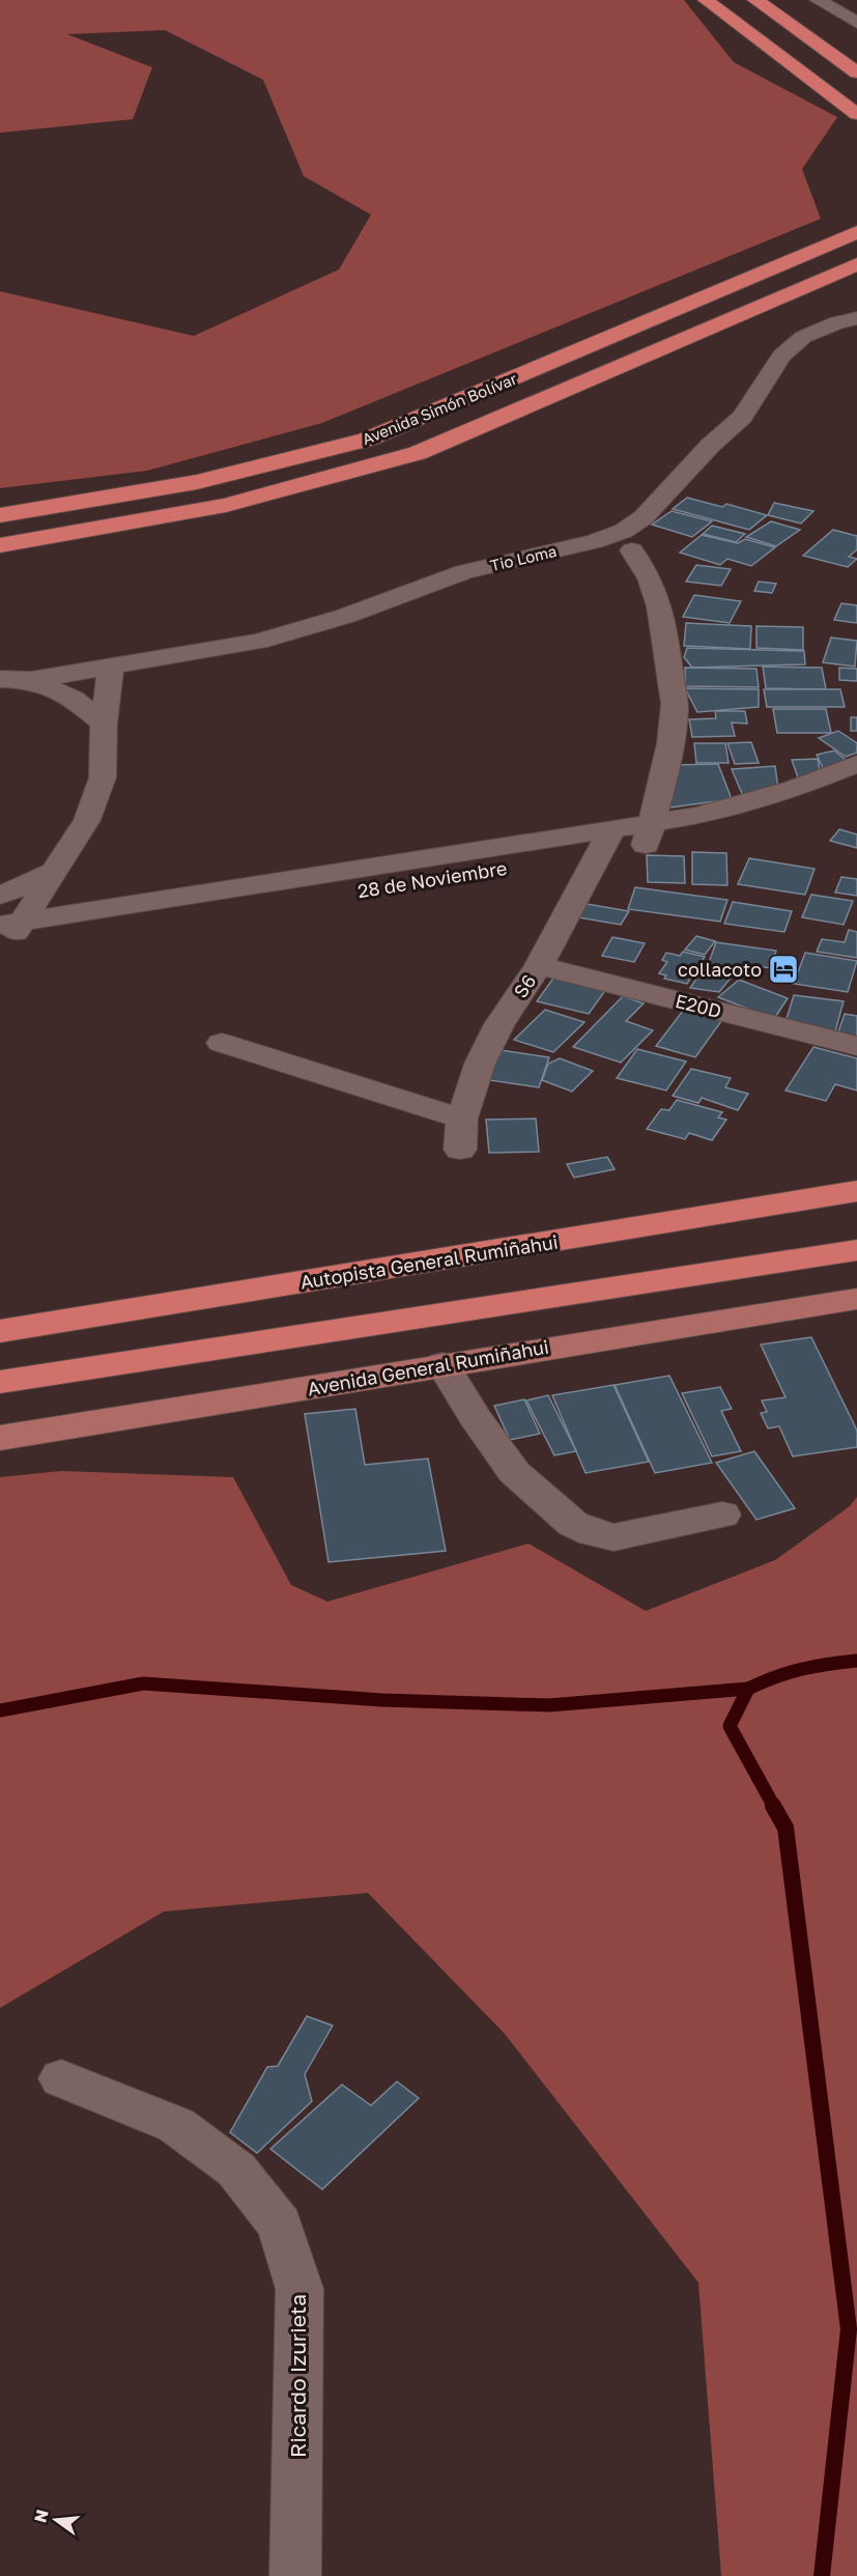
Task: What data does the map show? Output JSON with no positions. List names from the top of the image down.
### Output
{
  "streets": {
    "highway": ["Avenida Simón Bolívar", "Autopista General Rumiñahui"],
    "main road": ["Avenida General Rumiñahui"],
    "street": [
      "Tio Loma",
      "28 de Noviembre",
      "S6",
      "E20D",
      "Ricardo Izurieta"
    ]
  },
  "crossings": [
    ["28 de Noviembre", "S6"],
    ["S6", "E20D"]
  ],
  "places": {
    "hotel": ["collacoto"]
  },
  "north": "left"
}
